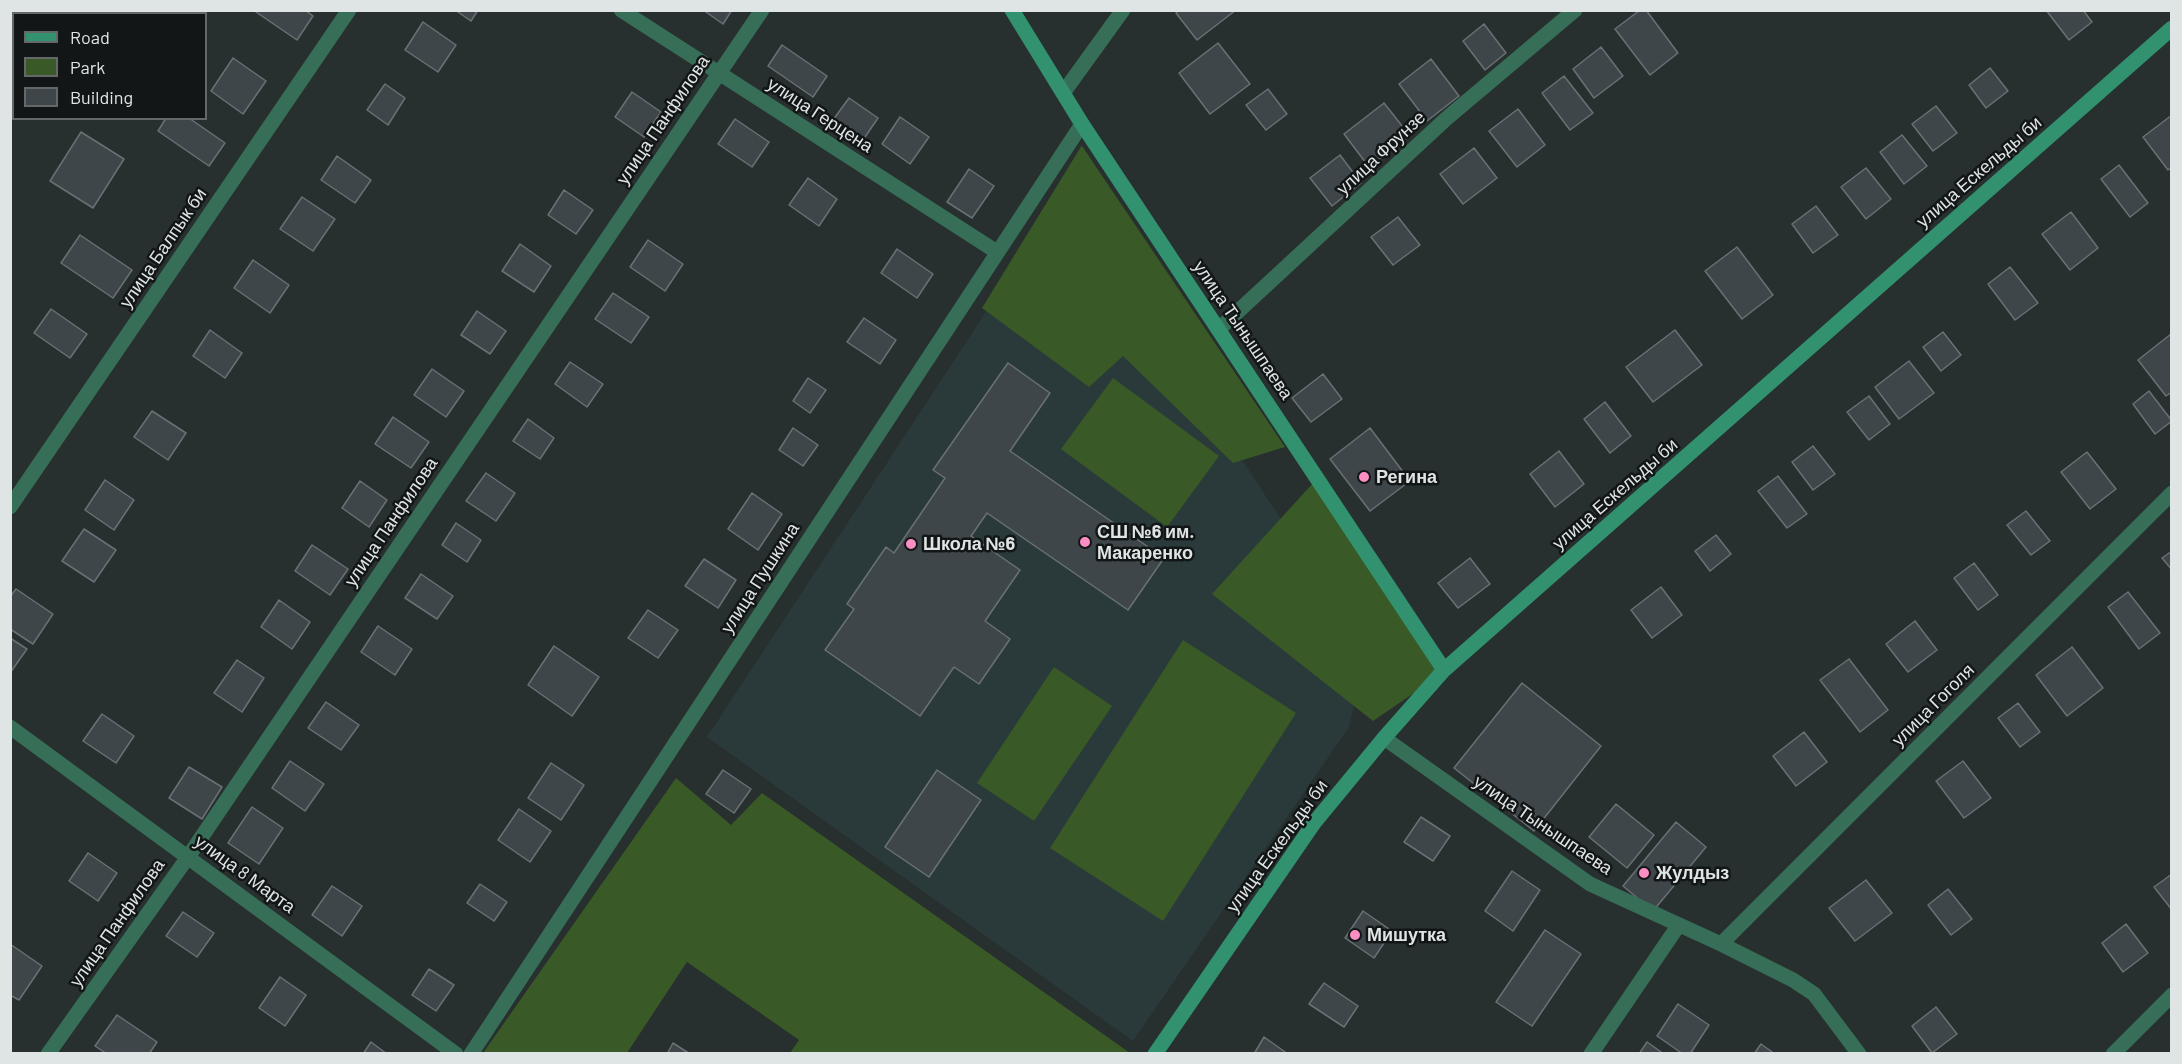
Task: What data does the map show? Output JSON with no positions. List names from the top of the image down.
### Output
{
  "streets": {
    "street": [
      "улица Герцена",
      "улица Панфилова",
      "улица Фрунзе",
      "улица Ескельды би",
      "улица Балпык би",
      "улица Тынышпаева",
      "улица Пушкина",
      "улица Гоголя",
      "улица 8 Марта"
    ]
  },
  "crossings": [
    ["улица Герцена", "улица Панфилова"],
    ["улица Герцена", "улица Пушкина"],
    ["улица Панфилова", "улица 8 Марта"],
    ["улица Фрунзе", "улица Тынышпаева"],
    ["улица Ескельды би", "улица Тынышпаева"],
    ["улица Тынышпаева", "улица Пушкина"],
    ["улица Тынышпаева", "улица Гоголя"]
  ],
  "places": [
    "Регина",
    "СШ №6 им. Макаренко",
    "Школа №6",
    "Жулдыз",
    "Мишутка"
  ],
  "legend": ["Road", "Park", "Building"]
}
